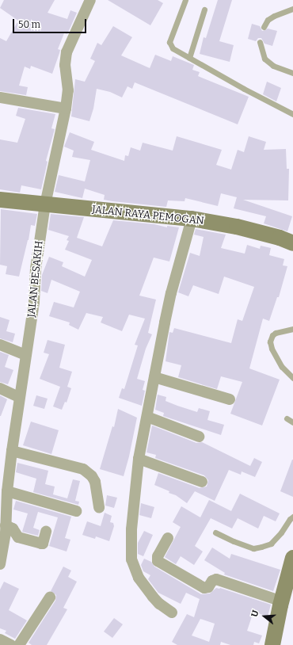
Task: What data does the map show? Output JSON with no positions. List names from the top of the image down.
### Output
{
  "streets": {
    "street": ["JALAN RAYA PEMOGAN", "JALAN BESAKIH"]
  },
  "crossings": [
    ["JALAN RAYA PEMOGAN", "JALAN BESAKIH"]
  ],
  "scale_bar": "50 m",
  "north": "left"
}
